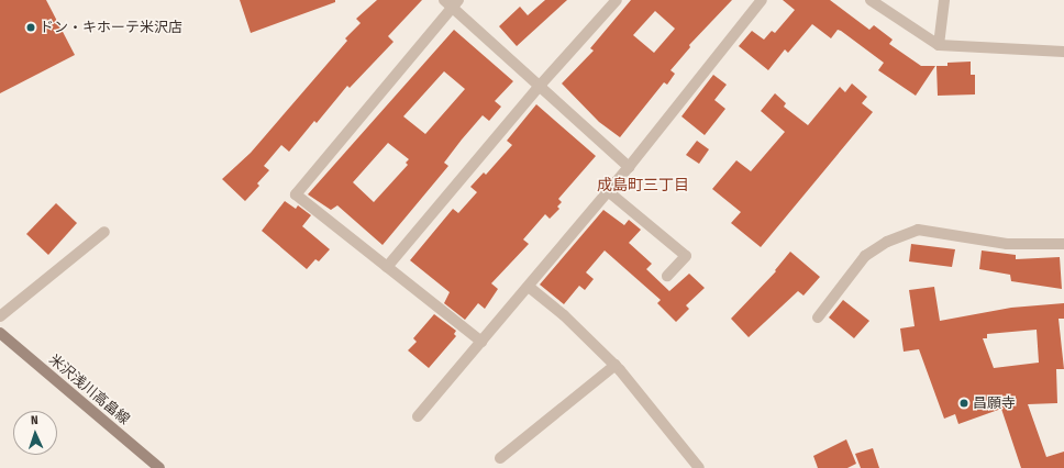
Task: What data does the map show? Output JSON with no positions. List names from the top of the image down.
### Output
{
  "streets": {
    "main road": ["米沢浅川高畠線"]
  },
  "districts": ["成島町三丁目"],
  "places": ["ドン・キホーテ米沢店", "昌願寺"],
  "north": "top"
}
